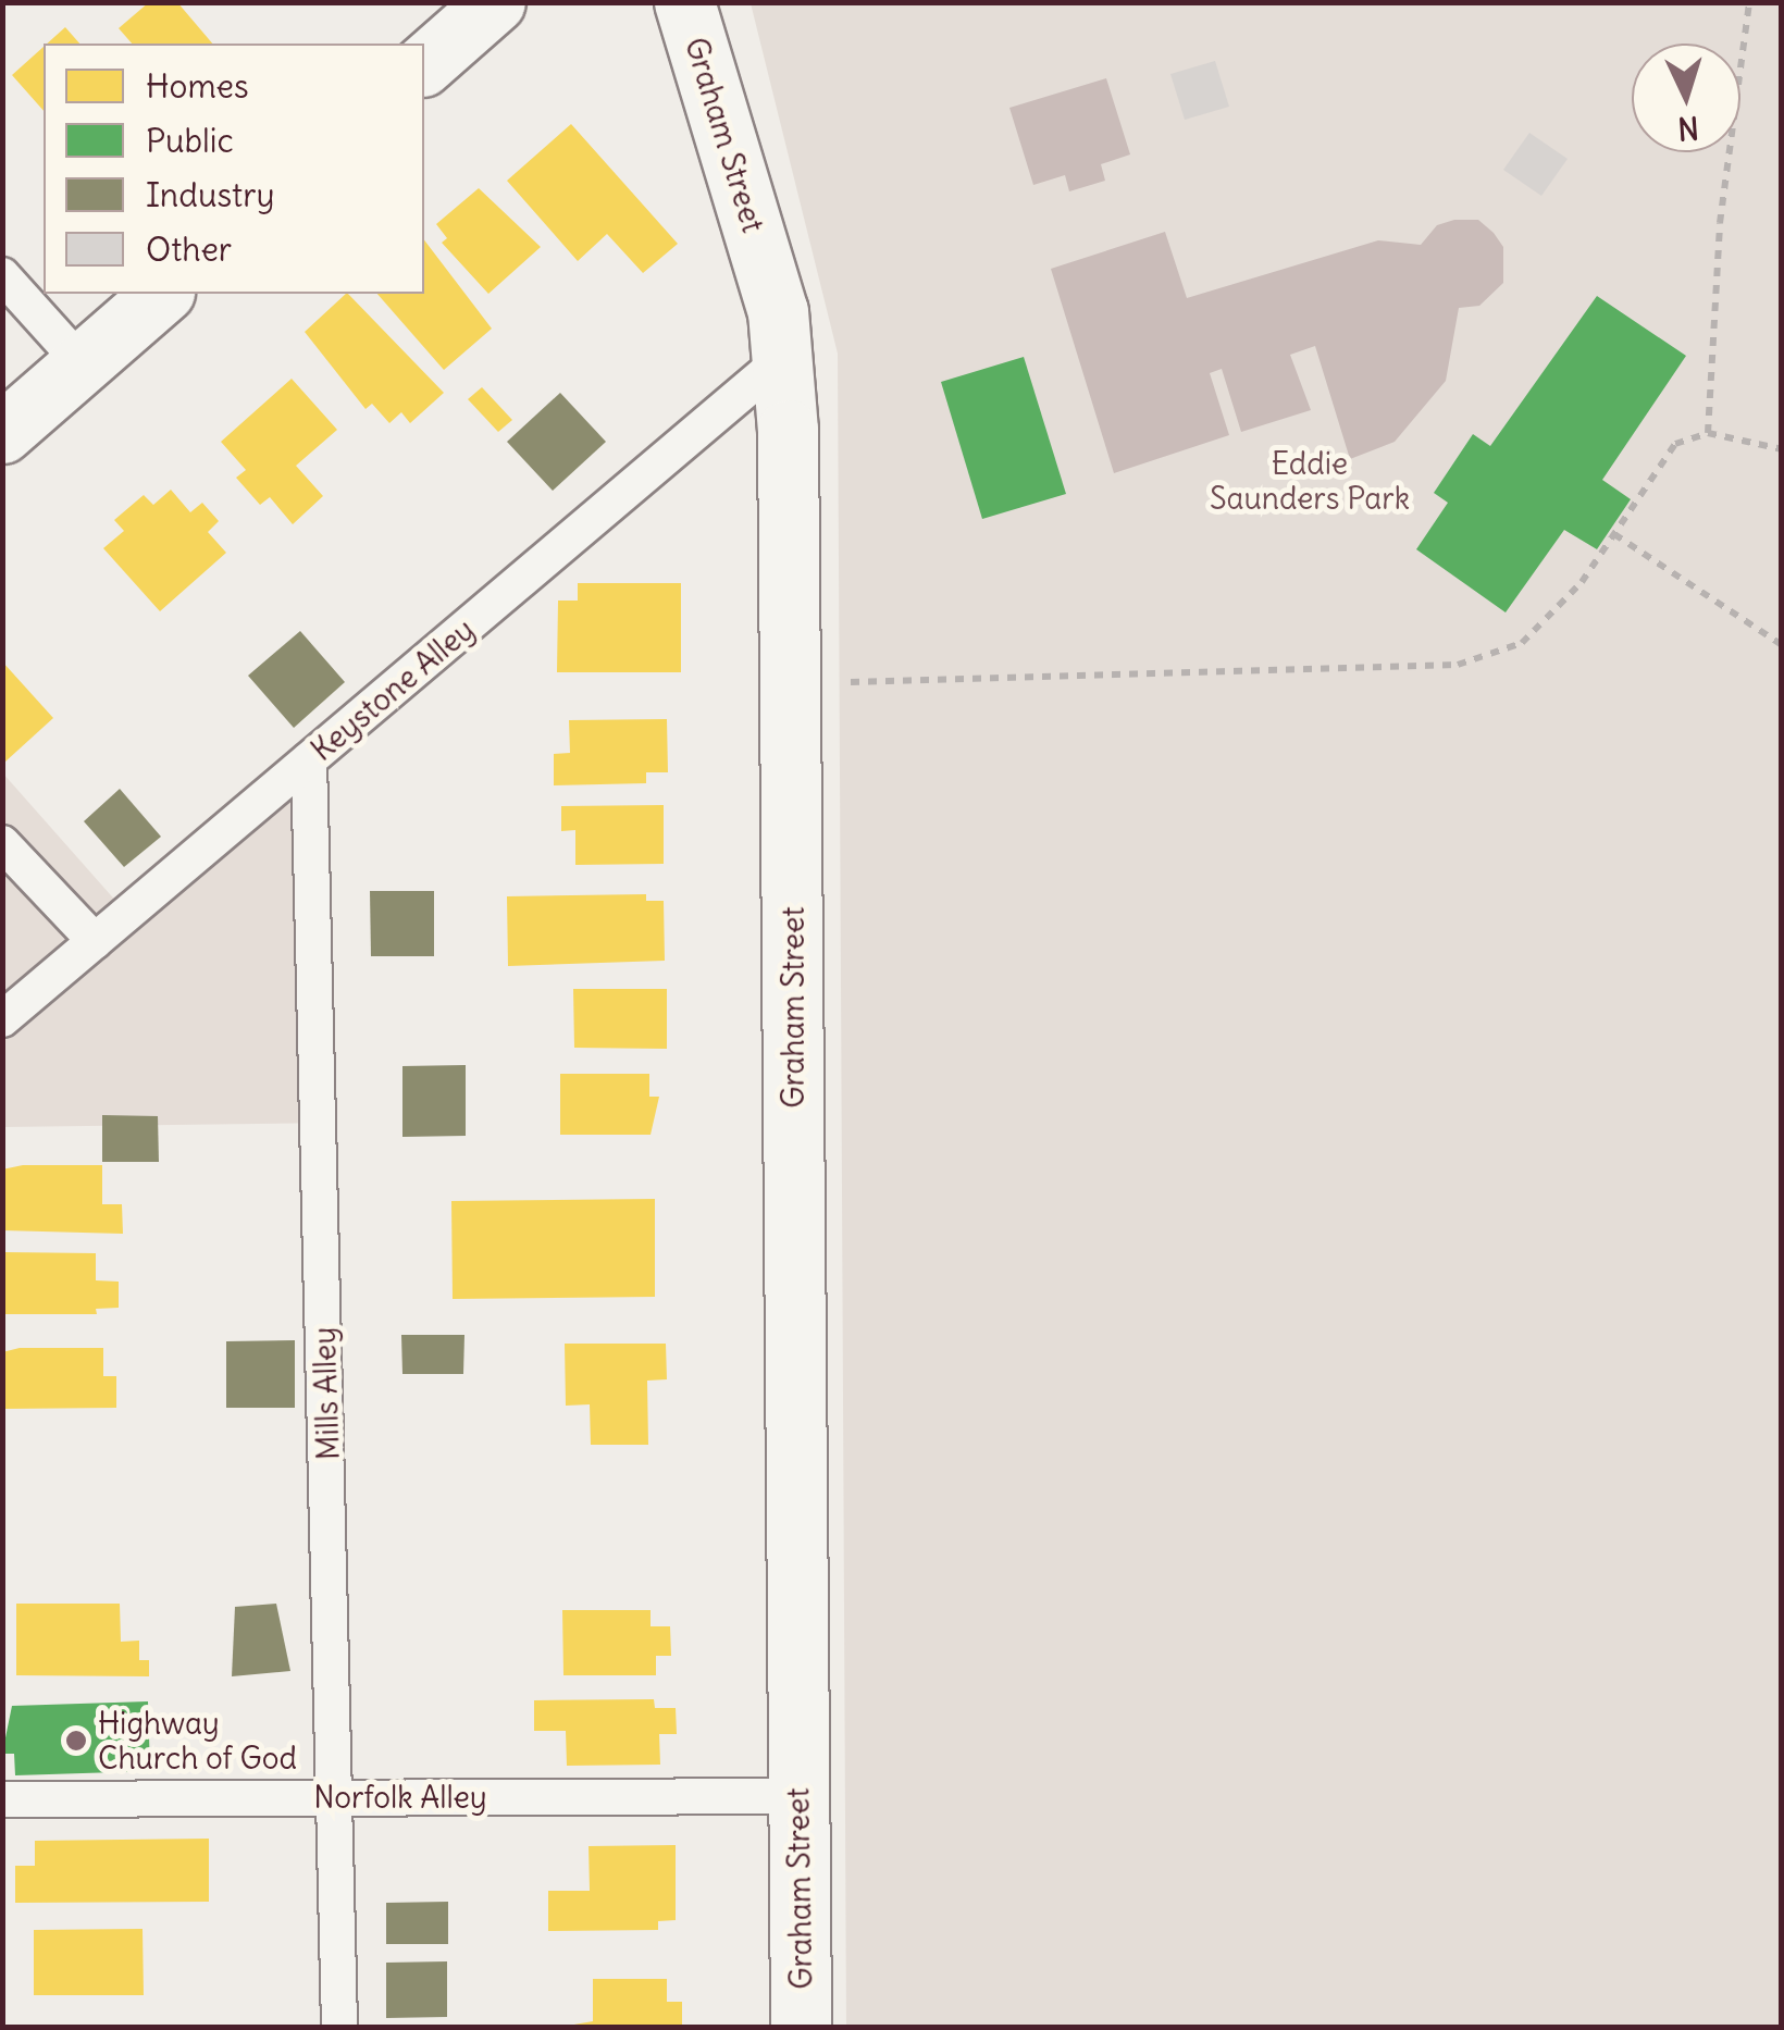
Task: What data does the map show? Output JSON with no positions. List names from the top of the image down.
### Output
{
  "streets": {
    "street": ["Graham Street"],
    "lane": ["Keystone Alley", "Mills Alley", "Norfolk Alley"]
  },
  "crossings": [
    ["Graham Street", "Keystone Alley"],
    ["Graham Street", "Norfolk Alley"],
    ["Keystone Alley", "Mills Alley"],
    ["Mills Alley", "Norfolk Alley"]
  ],
  "parks": ["Eddie Saunders Park"],
  "places": ["Highway Church of God"],
  "legend": [
    "Homes",
    "Public",
    "Industry",
    "Other"
  ],
  "north": "bottom"
}
